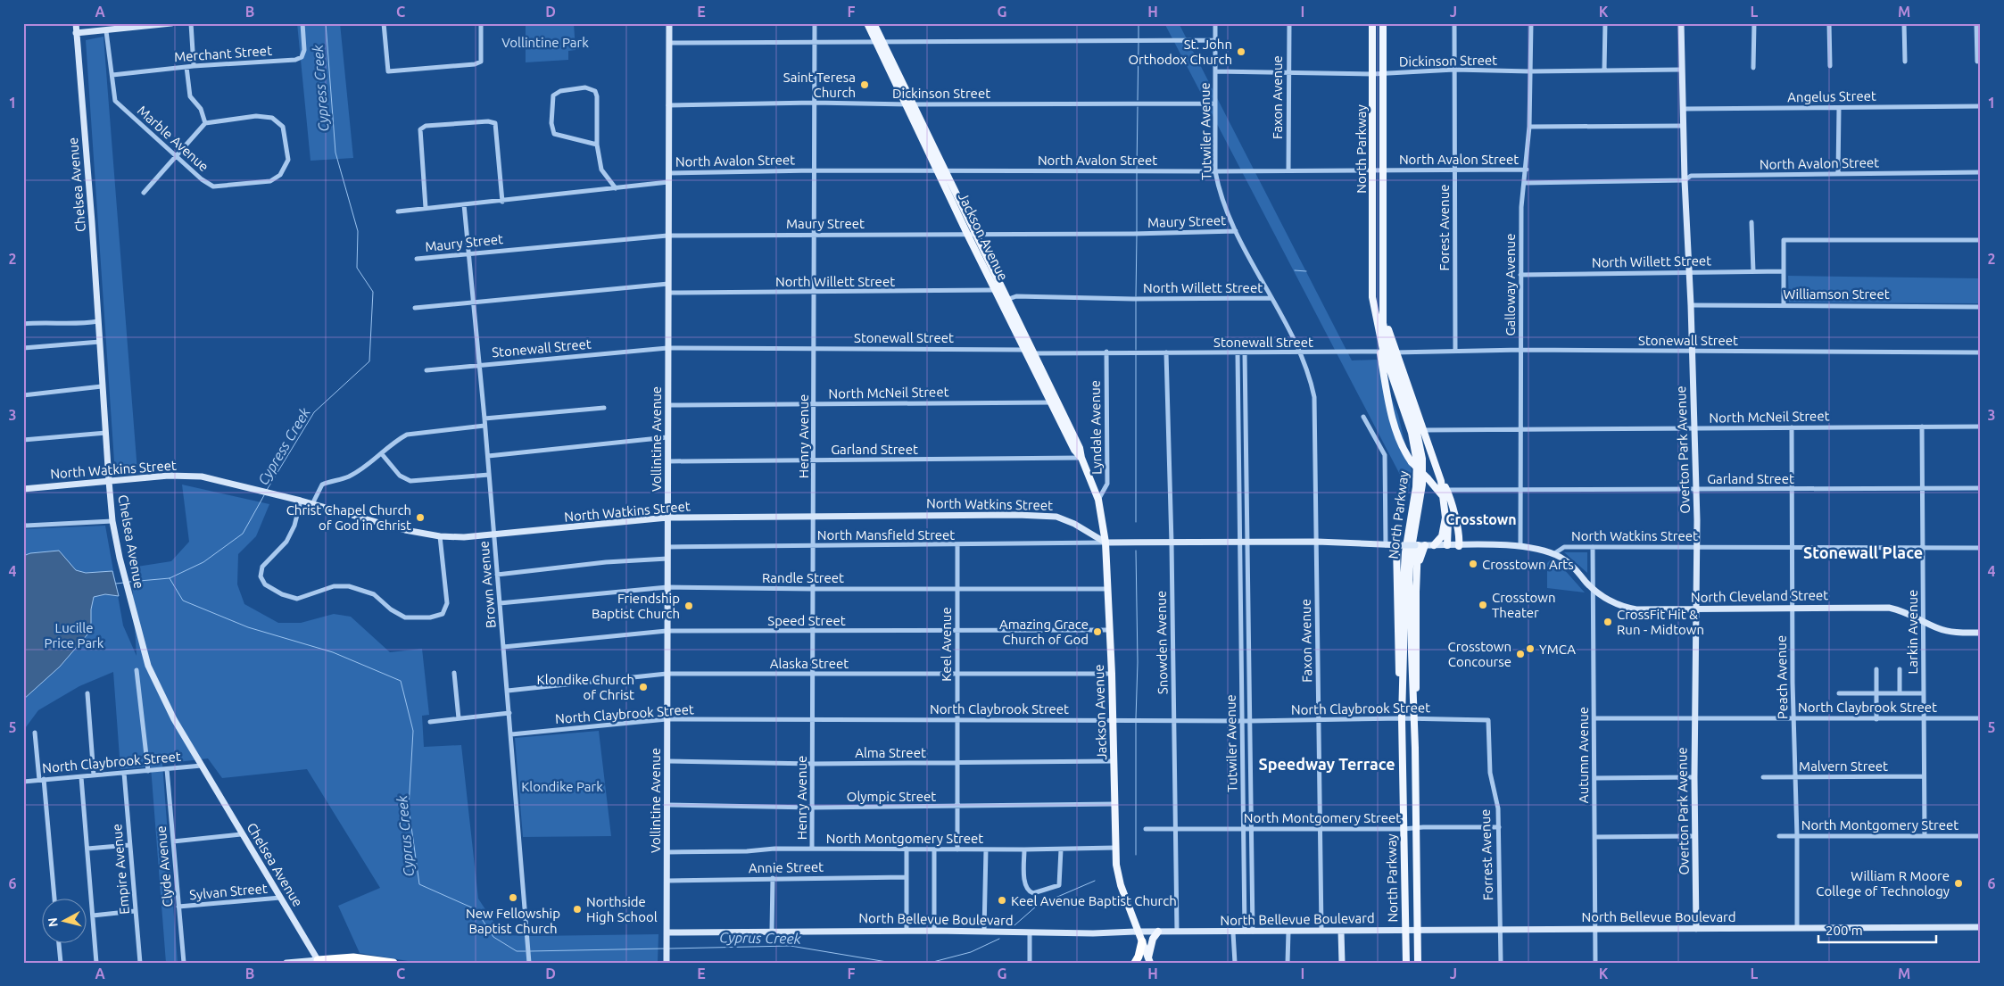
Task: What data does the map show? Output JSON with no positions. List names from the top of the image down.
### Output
{
  "streets": {
    "main road": ["North Parkway", "Jackson Avenue"],
    "street": [
      "Merchant Street",
      "Dickinson Street",
      "Angelus Street",
      "Faxon Avenue",
      "Tutwiler Avenue",
      "Marble Avenue",
      "North Avalon Street",
      "Chelsea Avenue",
      "Maury Street",
      "Forest Avenue",
      "North Willett Street",
      "Galloway Avenue",
      "Williamson Street",
      "Stonewall Street",
      "North McNeil Street",
      "Lyndale Avenue",
      "Henry Avenue",
      "Vollintine Avenue",
      "Garland Street",
      "Overton Park Avenue",
      "North Watkins Street",
      "North Mansfield Street",
      "Randle Street",
      "Brown Avenue",
      "North Cleveland Street",
      "Speed Street",
      "Larkin Avenue",
      "Snowden Avenue",
      "Keel Avenue",
      "Alaska Street",
      "Peach Avenue",
      "North Claybrook Street",
      "Alma Street",
      "Autumn Avenue",
      "Malvern Street",
      "Olympic Street",
      "North Montgomery Street",
      "Forrest Avenue",
      "Clyde Avenue",
      "Annie Street",
      "Empire Avenue",
      "Sylvan Street",
      "North Bellevue Boulevard"
    ]
  },
  "crossings": [
    ["Merchant Street", "Marble Avenue"],
    ["Dickinson Street", "Faxon Avenue"],
    ["Dickinson Street", "Tutwiler Avenue"],
    ["Dickinson Street", "North Parkway"],
    ["Dickinson Street", "Forest Avenue"],
    ["Dickinson Street", "Jackson Avenue"],
    ["Dickinson Street", "Galloway Avenue"],
    ["Dickinson Street", "Henry Avenue"],
    ["Dickinson Street", "Vollintine Avenue"],
    ["Dickinson Street", "Overton Park Avenue"],
    ["Angelus Street", "Overton Park Avenue"],
    ["Faxon Avenue", "Tutwiler Avenue"],
    ["Faxon Avenue", "North Avalon Street"],
    ["Faxon Avenue", "Stonewall Street"],
    ["Faxon Avenue", "North Watkins Street"],
    ["Faxon Avenue", "North Claybrook Street"],
    ["Faxon Avenue", "North Montgomery Street"],
    ["Faxon Avenue", "North Bellevue Boulevard"],
    ["Tutwiler Avenue", "North Avalon Street"],
    ["Tutwiler Avenue", "Maury Street"],
    ["Tutwiler Avenue", "North Willett Street"],
    ["Tutwiler Avenue", "Stonewall Street"],
    ["Tutwiler Avenue", "North Watkins Street"],
    ["Tutwiler Avenue", "North Claybrook Street"],
    ["Tutwiler Avenue", "North Montgomery Street"],
    ["Tutwiler Avenue", "North Bellevue Boulevard"],
    ["North Parkway", "North Avalon Street"],
    ["North Parkway", "North Claybrook Street"],
    ["North Parkway", "North Montgomery Street"],
    ["North Parkway", "North Bellevue Boulevard"],
    ["North Avalon Street", "Forest Avenue"],
    ["North Avalon Street", "Jackson Avenue"],
    ["North Avalon Street", "Galloway Avenue"],
    ["North Avalon Street", "Henry Avenue"],
    ["North Avalon Street", "Vollintine Avenue"],
    ["North Avalon Street", "Overton Park Avenue"],
    ["North Avalon Street", "Brown Avenue"],
    ["Chelsea Avenue", "North Watkins Street"],
    ["Chelsea Avenue", "North Claybrook Street"],
    ["Chelsea Avenue", "Sylvan Street"],
    ["Maury Street", "Jackson Avenue"],
    ["Maury Street", "Henry Avenue"],
    ["Maury Street", "Vollintine Avenue"],
    ["Maury Street", "Brown Avenue"],
    ["Forest Avenue", "Stonewall Street"],
    ["Jackson Avenue", "North Willett Street"],
    ["Jackson Avenue", "Stonewall Street"],
    ["Jackson Avenue", "North McNeil Street"],
    ["Jackson Avenue", "Lyndale Avenue"],
    ["Jackson Avenue", "Garland Street"],
    ["Jackson Avenue", "North Watkins Street"],
    ["Jackson Avenue", "North Mansfield Street"],
    ["Jackson Avenue", "Randle Street"],
    ["Jackson Avenue", "Speed Street"],
    ["Jackson Avenue", "Alaska Street"],
    ["Jackson Avenue", "North Claybrook Street"],
    ["Jackson Avenue", "Alma Street"],
    ["Jackson Avenue", "Olympic Street"],
    ["Jackson Avenue", "North Montgomery Street"],
    ["Jackson Avenue", "North Bellevue Boulevard"],
    ["North Willett Street", "Galloway Avenue"],
    ["North Willett Street", "Henry Avenue"],
    ["North Willett Street", "Vollintine Avenue"],
    ["North Willett Street", "Overton Park Avenue"],
    ["Galloway Avenue", "Stonewall Street"],
    ["Galloway Avenue", "North McNeil Street"],
    ["Galloway Avenue", "Garland Street"],
    ["Galloway Avenue", "North Watkins Street"],
    ["Williamson Street", "Overton Park Avenue"],
    ["Stonewall Street", "Lyndale Avenue"],
    ["Stonewall Street", "Henry Avenue"],
    ["Stonewall Street", "Vollintine Avenue"],
    ["Stonewall Street", "Overton Park Avenue"],
    ["Stonewall Street", "Brown Avenue"],
    ["Stonewall Street", "Snowden Avenue"],
    ["North McNeil Street", "Henry Avenue"],
    ["North McNeil Street", "Vollintine Avenue"],
    ["North McNeil Street", "Overton Park Avenue"],
    ["North McNeil Street", "Larkin Avenue"],
    ["North McNeil Street", "Peach Avenue"],
    ["Henry Avenue", "Garland Street"],
    ["Henry Avenue", "North Watkins Street"],
    ["Henry Avenue", "North Mansfield Street"],
    ["Henry Avenue", "Randle Street"],
    ["Henry Avenue", "Speed Street"],
    ["Henry Avenue", "Alaska Street"],
    ["Henry Avenue", "North Claybrook Street"],
    ["Henry Avenue", "Alma Street"],
    ["Henry Avenue", "Olympic Street"],
    ["Henry Avenue", "North Montgomery Street"],
    ["Vollintine Avenue", "Garland Street"],
    ["Vollintine Avenue", "North Watkins Street"],
    ["Vollintine Avenue", "North Mansfield Street"],
    ["Vollintine Avenue", "Randle Street"],
    ["Vollintine Avenue", "Speed Street"],
    ["Vollintine Avenue", "Alaska Street"],
    ["Vollintine Avenue", "North Claybrook Street"],
    ["Vollintine Avenue", "Alma Street"],
    ["Vollintine Avenue", "Olympic Street"],
    ["Vollintine Avenue", "North Montgomery Street"],
    ["Vollintine Avenue", "Annie Street"],
    ["Vollintine Avenue", "North Bellevue Boulevard"],
    ["Garland Street", "Overton Park Avenue"],
    ["Garland Street", "Larkin Avenue"],
    ["Garland Street", "Peach Avenue"],
    ["Overton Park Avenue", "North Watkins Street"],
    ["Overton Park Avenue", "North Cleveland Street"],
    ["Overton Park Avenue", "North Claybrook Street"],
    ["Overton Park Avenue", "North Bellevue Boulevard"],
    ["North Watkins Street", "North Mansfield Street"],
    ["North Watkins Street", "Brown Avenue"],
    ["North Watkins Street", "North Cleveland Street"],
    ["North Watkins Street", "Larkin Avenue"],
    ["North Watkins Street", "Snowden Avenue"],
    ["North Watkins Street", "Peach Avenue"],
    ["North Watkins Street", "Autumn Avenue"],
    ["North Mansfield Street", "Keel Avenue"],
    ["Randle Street", "Brown Avenue"],
    ["Randle Street", "Keel Avenue"],
    ["Brown Avenue", "Speed Street"],
    ["Brown Avenue", "Alaska Street"],
    ["Brown Avenue", "North Claybrook Street"],
    ["North Cleveland Street", "Larkin Avenue"],
    ["North Cleveland Street", "Peach Avenue"],
    ["North Cleveland Street", "Autumn Avenue"],
    ["Speed Street", "Keel Avenue"],
    ["Larkin Avenue", "North Claybrook Street"],
    ["Larkin Avenue", "Malvern Street"],
    ["Larkin Avenue", "North Montgomery Street"],
    ["Snowden Avenue", "North Claybrook Street"],
    ["Snowden Avenue", "North Montgomery Street"],
    ["Snowden Avenue", "North Bellevue Boulevard"],
    ["Keel Avenue", "Alaska Street"],
    ["Keel Avenue", "North Claybrook Street"],
    ["Keel Avenue", "Alma Street"],
    ["Keel Avenue", "Olympic Street"],
    ["Keel Avenue", "North Montgomery Street"],
    ["Peach Avenue", "North Claybrook Street"],
    ["Peach Avenue", "Malvern Street"],
    ["Peach Avenue", "North Montgomery Street"],
    ["Peach Avenue", "North Bellevue Boulevard"],
    ["North Claybrook Street", "Autumn Avenue"],
    ["North Claybrook Street", "Forrest Avenue"],
    ["North Claybrook Street", "Clyde Avenue"],
    ["North Claybrook Street", "Empire Avenue"],
    ["Autumn Avenue", "North Bellevue Boulevard"],
    ["North Montgomery Street", "Forrest Avenue"],
    ["Forrest Avenue", "North Bellevue Boulevard"],
    ["Clyde Avenue", "Sylvan Street"]
  ],
  "districts": ["Crosstown", "Stonewall Place", "Speedway Terrace"],
  "water": ["Cypress Creek", "Cyprus Creek"],
  "parks": ["Vollintine Park", "Lucille Price Park", "Klondike Park"],
  "places": [
    "St. John Orthodox Church",
    "Saint Teresa Church",
    "Christ Chapel Church of God in Christ",
    "Crosstown Arts",
    "Crosstown Theater",
    "Friendship Baptist Church",
    "CrossFit Hit & Run - Midtown",
    "Amazing Grace Church of God",
    "YMCA",
    "Crosstown Concourse",
    "Klondike Church of Christ",
    "William R Moore College of Technology",
    "New Fellowship Baptist Church",
    "Keel Avenue Baptist Church",
    "Northside High School"
  ],
  "scale_bar": "200 m",
  "north": "left",
  "grid": {
    "columns": [
      "A",
      "B",
      "C",
      "D",
      "E",
      "F",
      "G",
      "H",
      "I",
      "J",
      "K",
      "L",
      "M"
    ],
    "rows": [
      "1",
      "2",
      "3",
      "4",
      "5",
      "6"
    ]
  }
}
